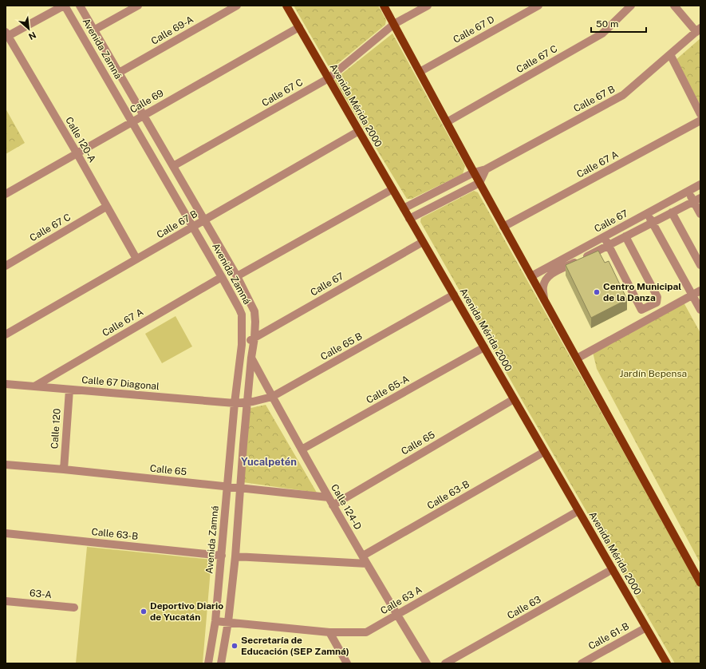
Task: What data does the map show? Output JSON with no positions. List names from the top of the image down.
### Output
{
  "streets": {
    "main road": ["Avenida Mérida 2000"],
    "street": [
      "Calle 67 D",
      "Calle 69-A",
      "Avenida Zamná",
      "Calle 67 C",
      "Calle 67 B",
      "Calle 69",
      "Calle 120-A",
      "Calle 67 A",
      "Calle 67",
      "Calle 65 B",
      "Calle 67 Diagonal",
      "Calle 65-A",
      "Calle 120",
      "Calle 65",
      "Calle 63-B",
      "Calle 124-D",
      "63-A",
      "Calle 63 A",
      "Calle 63",
      "Calle 61-B"
    ]
  },
  "crossings": [
    ["Calle 69-A", "Avenida Zamná"],
    ["Avenida Zamná", "Calle 67 C"],
    ["Avenida Zamná", "Calle 67 B"],
    ["Avenida Zamná", "Calle 69"],
    ["Avenida Zamná", "Calle 67 A"],
    ["Avenida Zamná", "Calle 67"],
    ["Avenida Zamná", "Calle 65 B"],
    ["Avenida Zamná", "Calle 67 Diagonal"],
    ["Avenida Zamná", "Calle 65"],
    ["Avenida Zamná", "Calle 63-B"],
    ["Avenida Zamná", "Calle 124-D"],
    ["Avenida Zamná", "Calle 63 A"],
    ["Calle 67 C", "Avenida Mérida 2000"],
    ["Calle 67 C", "Calle 120-A"],
    ["Calle 67 B", "Avenida Mérida 2000"],
    ["Calle 67 B", "Calle 120-A"],
    ["Calle 69", "Avenida Mérida 2000"],
    ["Calle 69", "Calle 120-A"],
    ["Avenida Mérida 2000", "Calle 67"],
    ["Avenida Mérida 2000", "Calle 65 B"],
    ["Avenida Mérida 2000", "Calle 65-A"],
    ["Avenida Mérida 2000", "Calle 65"],
    ["Avenida Mérida 2000", "Calle 63-B"],
    ["Avenida Mérida 2000", "Calle 63 A"],
    ["Avenida Mérida 2000", "Calle 63"],
    ["Avenida Mérida 2000", "Calle 61-B"],
    ["Calle 67 A", "Calle 67 Diagonal"],
    ["Calle 65 B", "Calle 67 Diagonal"],
    ["Calle 65 B", "Calle 124-D"],
    ["Calle 67 Diagonal", "Calle 120"],
    ["Calle 65-A", "Calle 124-D"],
    ["Calle 120", "Calle 65"],
    ["Calle 65", "Calle 124-D"],
    ["Calle 63-B", "Calle 124-D"],
    ["Calle 124-D", "Calle 63 A"]
  ],
  "districts": ["Yucalpetén"],
  "parks": ["Jardín Bepensa"],
  "places": ["Centro Municipal de la Danza", "Deportivo Diario de Yucatán", "Secretaría de Educación (SEP Zamná)"],
  "scale_bar": "50 m",
  "north": "bottom right"
}
